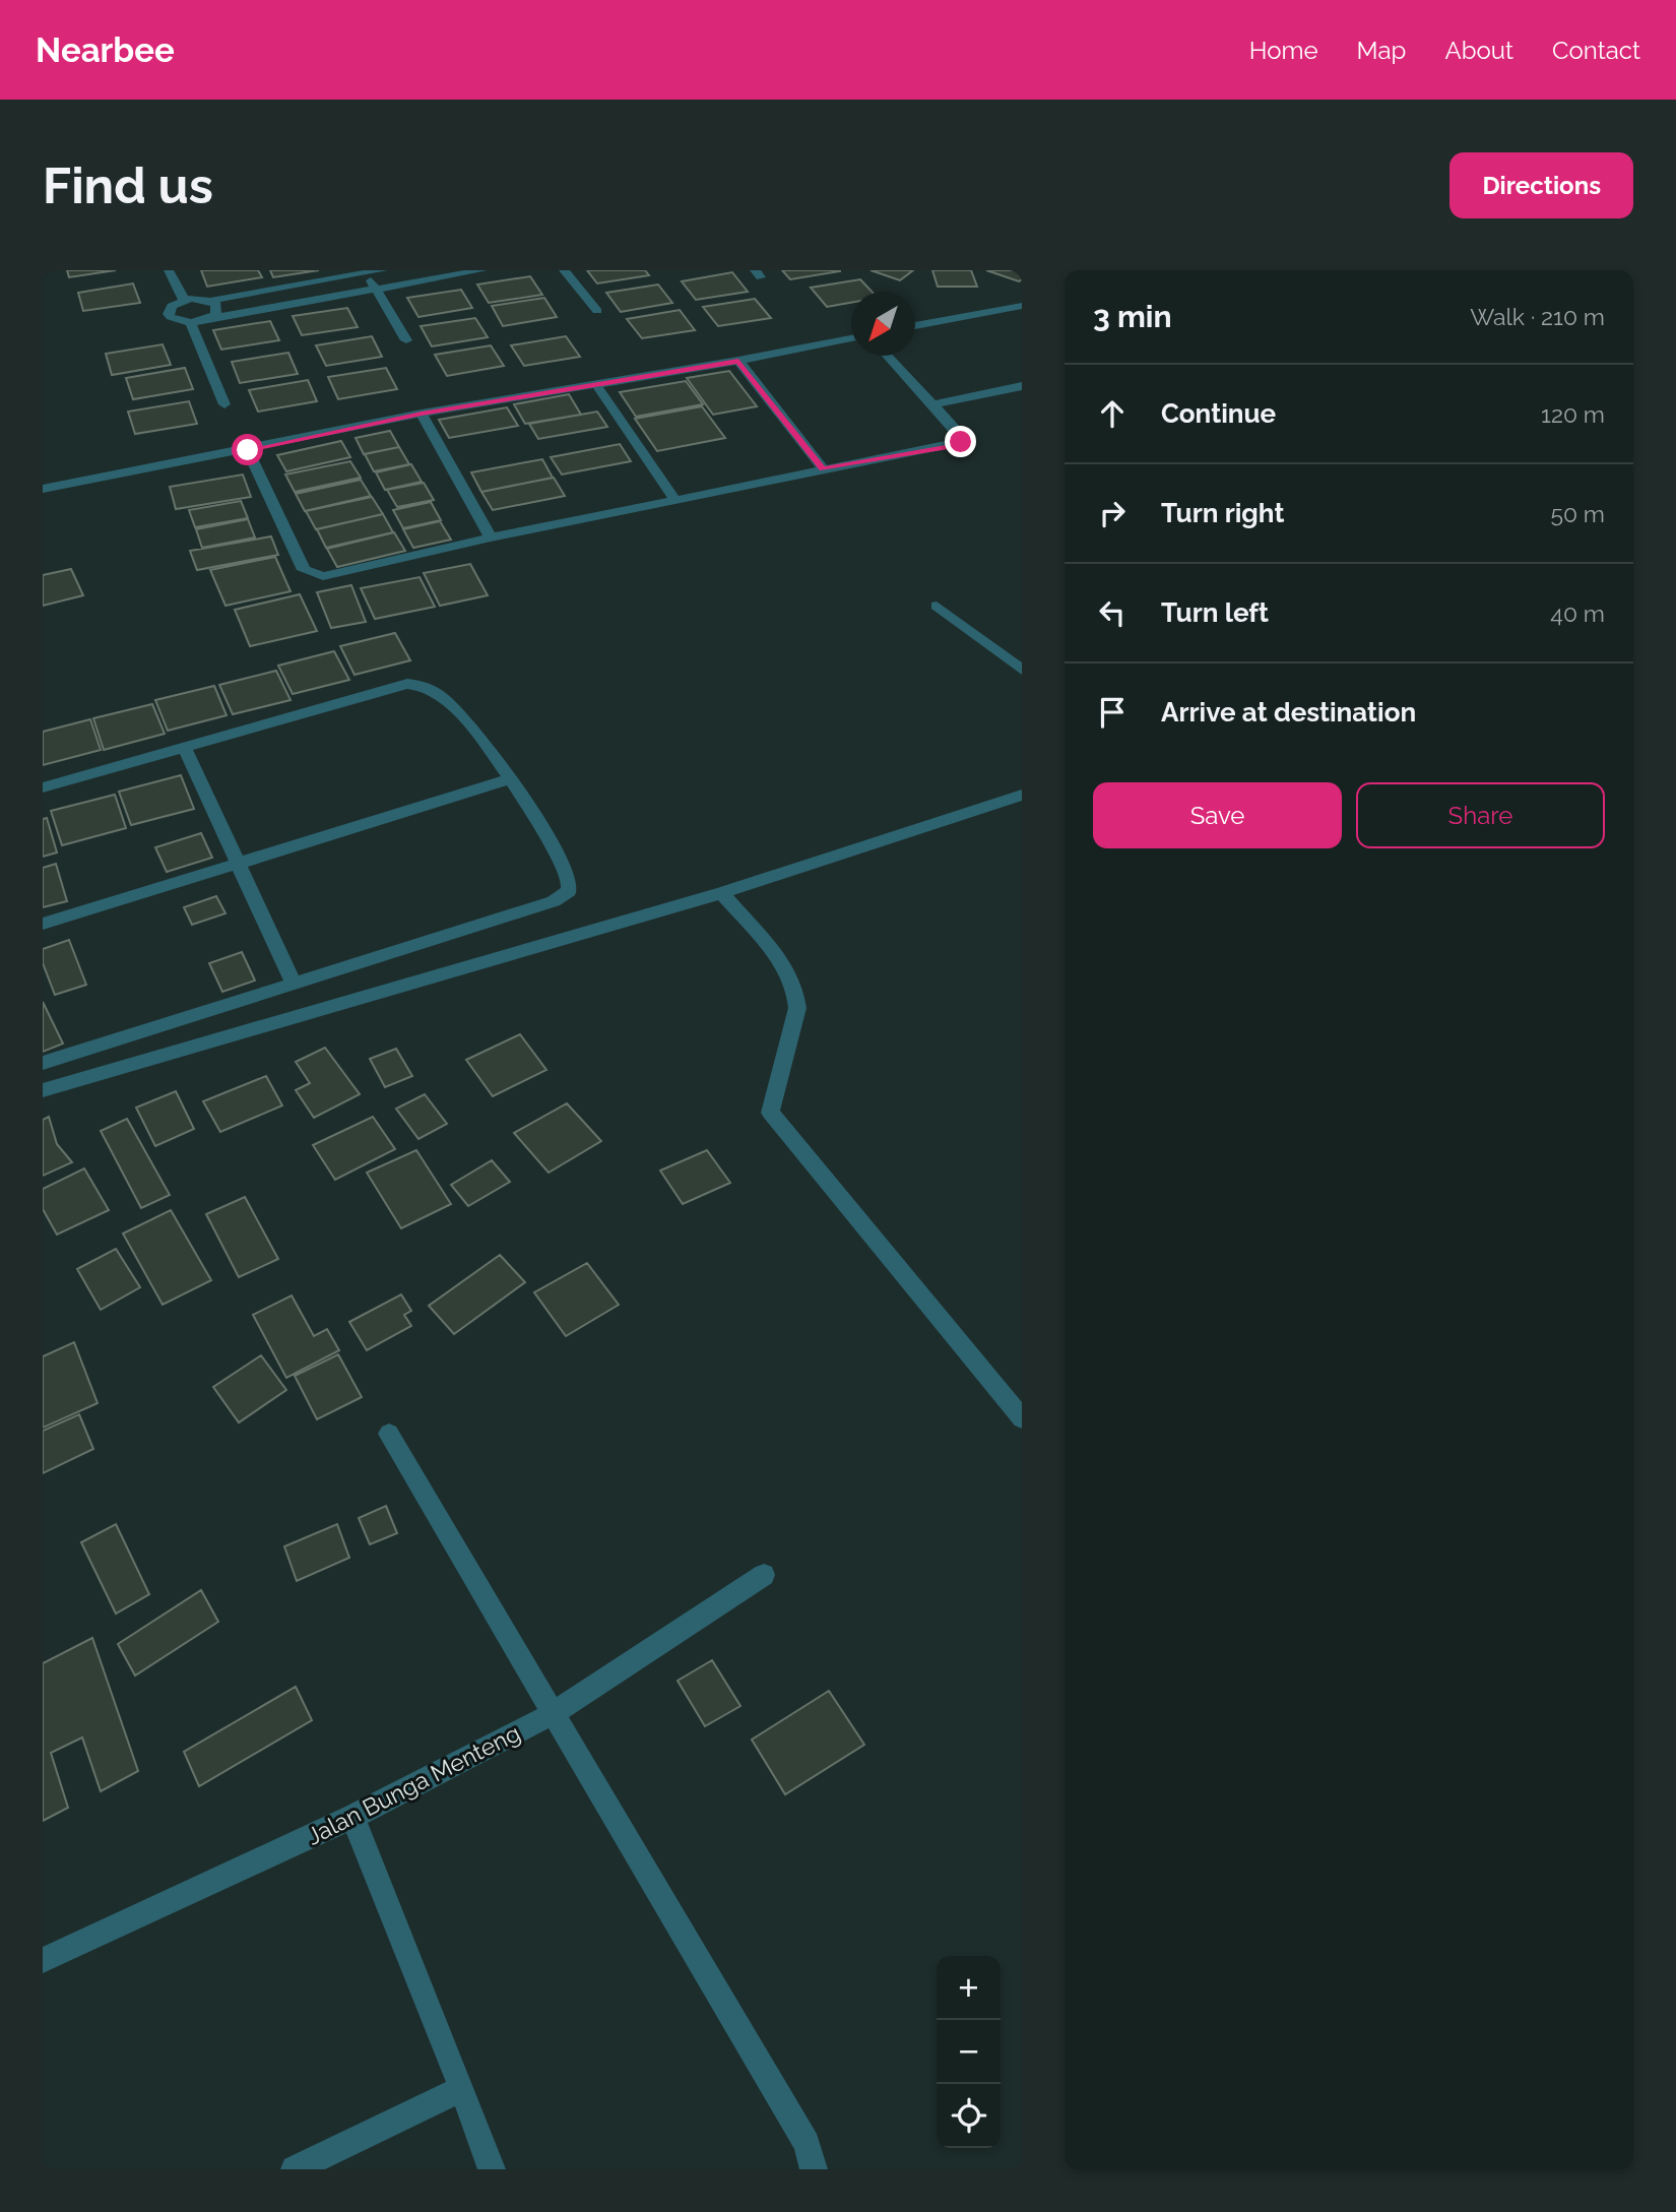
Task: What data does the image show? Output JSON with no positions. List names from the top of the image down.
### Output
{
  "streets": {
    "street": ["Jalan Bunga Menteng"]
  },
  "north": "bottom left",
  "page": {
    "header": "Nearbee",
    "nav": [
      "Home",
      "Map",
      "About",
      "Contact"
    ],
    "buttons": [
      "Directions",
      ["Save", "Share"]
    ],
    "title": "Find us",
    "heading": ["3 min", "Walk · 210 m"],
    "list": [
      ["Continue", "120 m"],
      ["Turn right", "50 m"],
      ["Turn left", "40 m"],
      "Arrive at destination"
    ],
    "map_buttons": ["+", "−"]
  }
}
